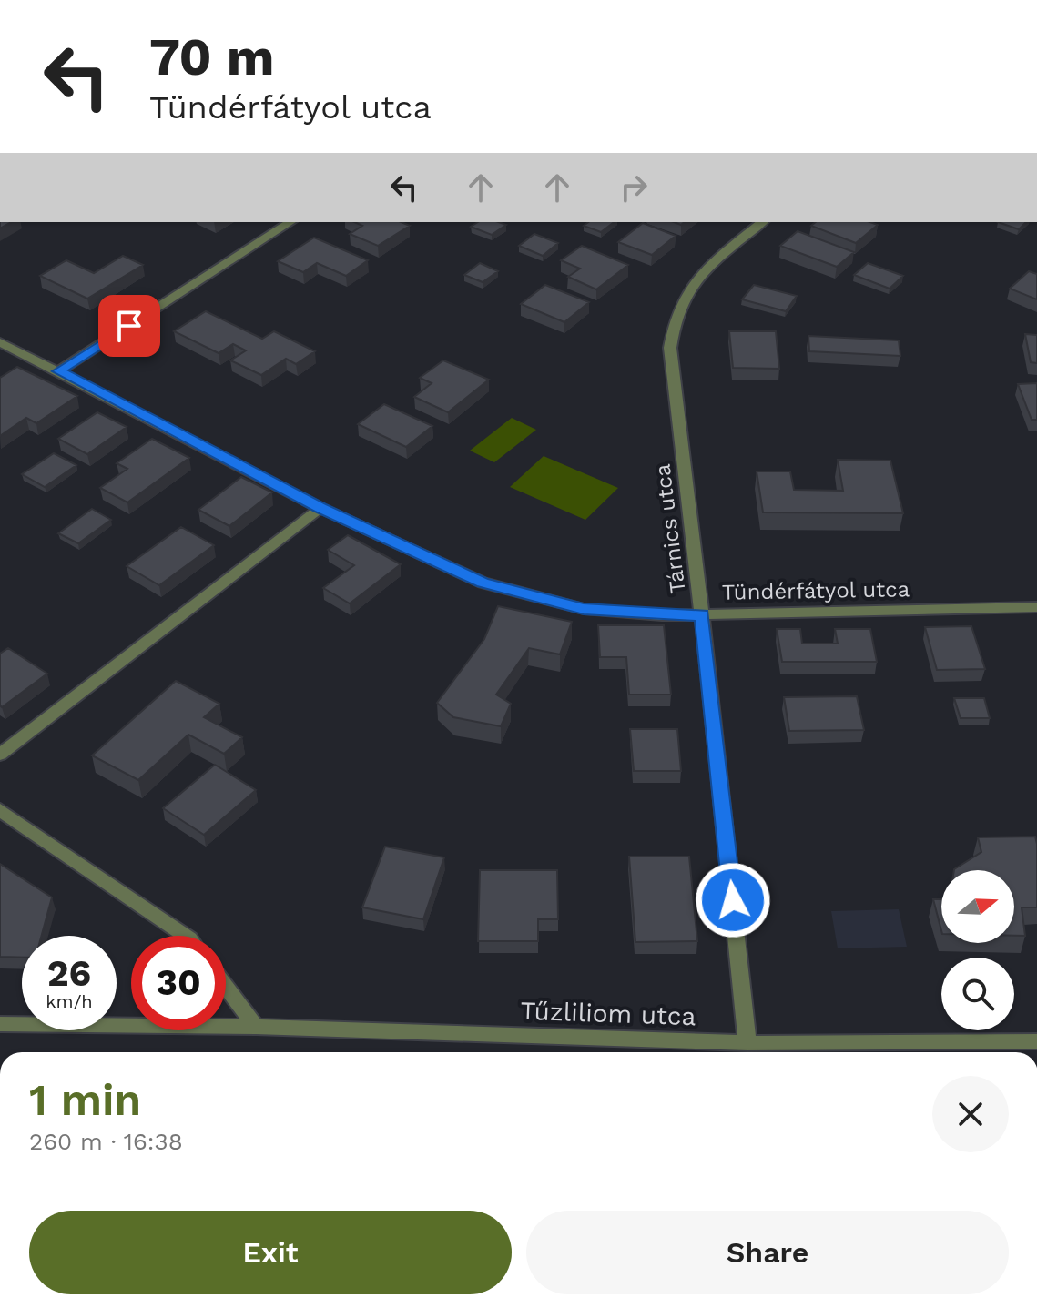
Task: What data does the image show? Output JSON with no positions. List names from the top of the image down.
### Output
{
  "streets": {
    "street": ["Tárnics utca", "Tündérfátyol utca", "Tűzliliom utca"]
  },
  "crossings": [
    ["Tárnics utca", "Tündérfátyol utca"],
    ["Tárnics utca", "Tűzliliom utca"]
  ],
  "north": "right",
  "page": {
    "turn": ["70 m", "Tündérfátyol utca"],
    "speed": "26 km/h",
    "limit": "30",
    "heading": ["1 min", "260 m · 16:38"],
    "buttons": ["Exit", "Share"]
  }
}
